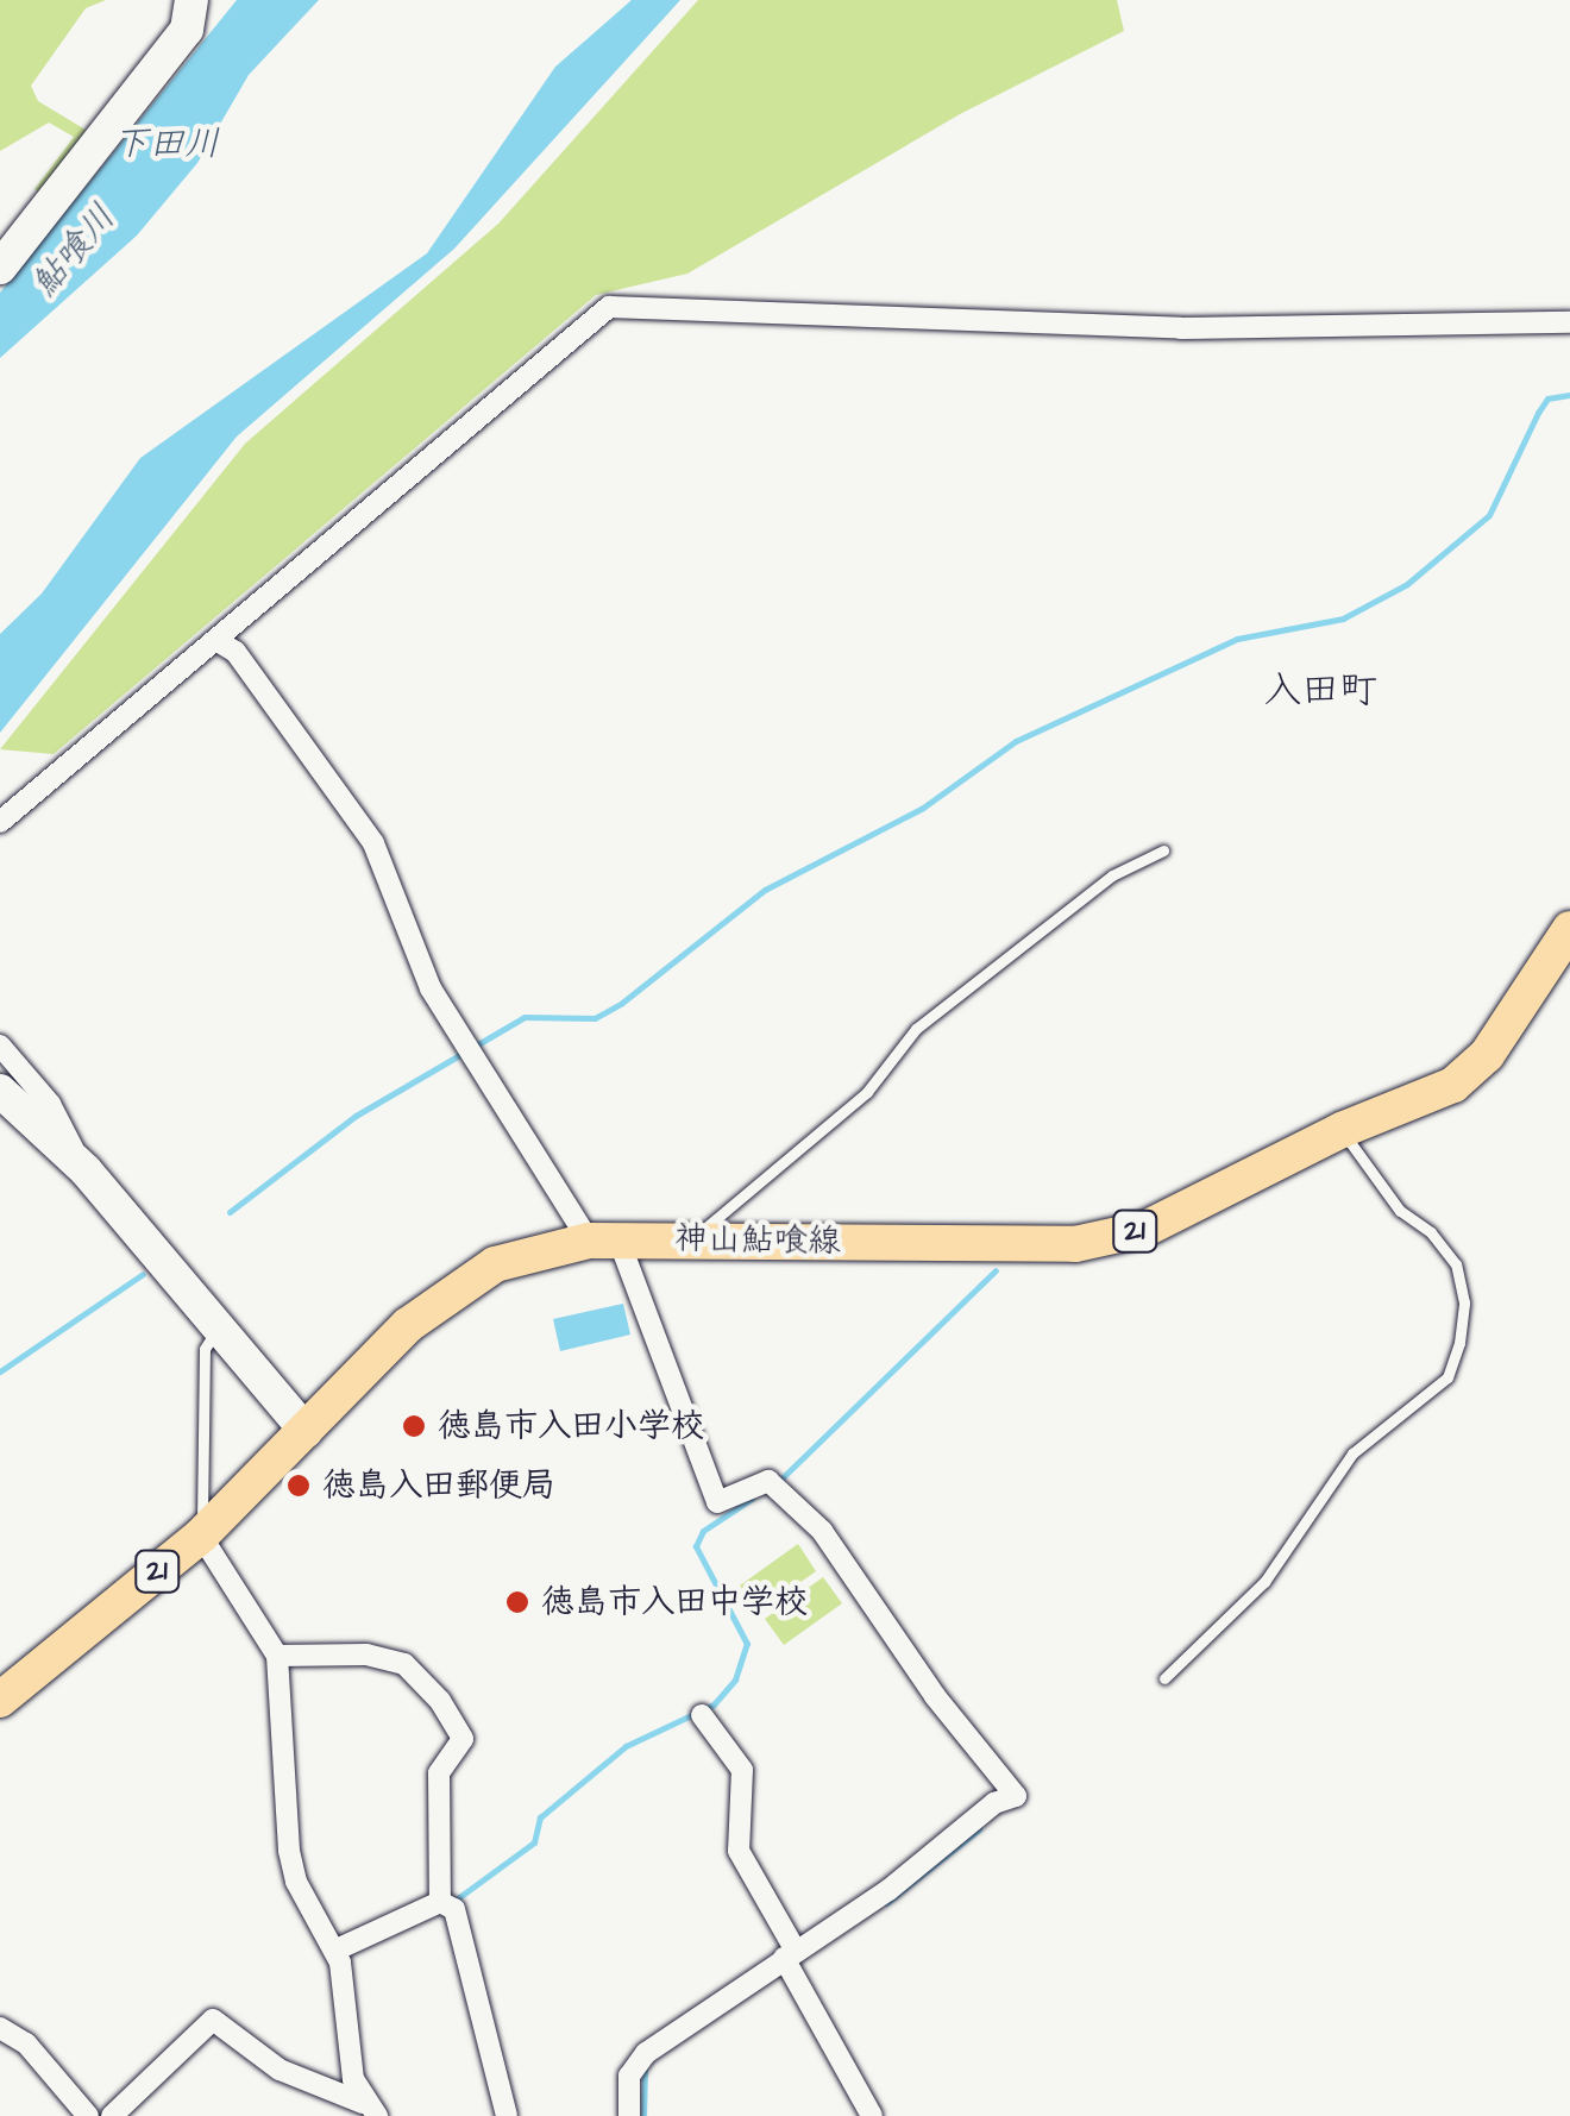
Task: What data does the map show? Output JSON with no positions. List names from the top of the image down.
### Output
{
  "streets": {
    "main road": ["21", "神山鮎喰線"]
  },
  "districts": ["入田町"],
  "water": ["下田川", "鮎喰川"],
  "places": ["徳島市入田小学校", "徳島入田郵便局", "徳島市入田中学校"]
}
